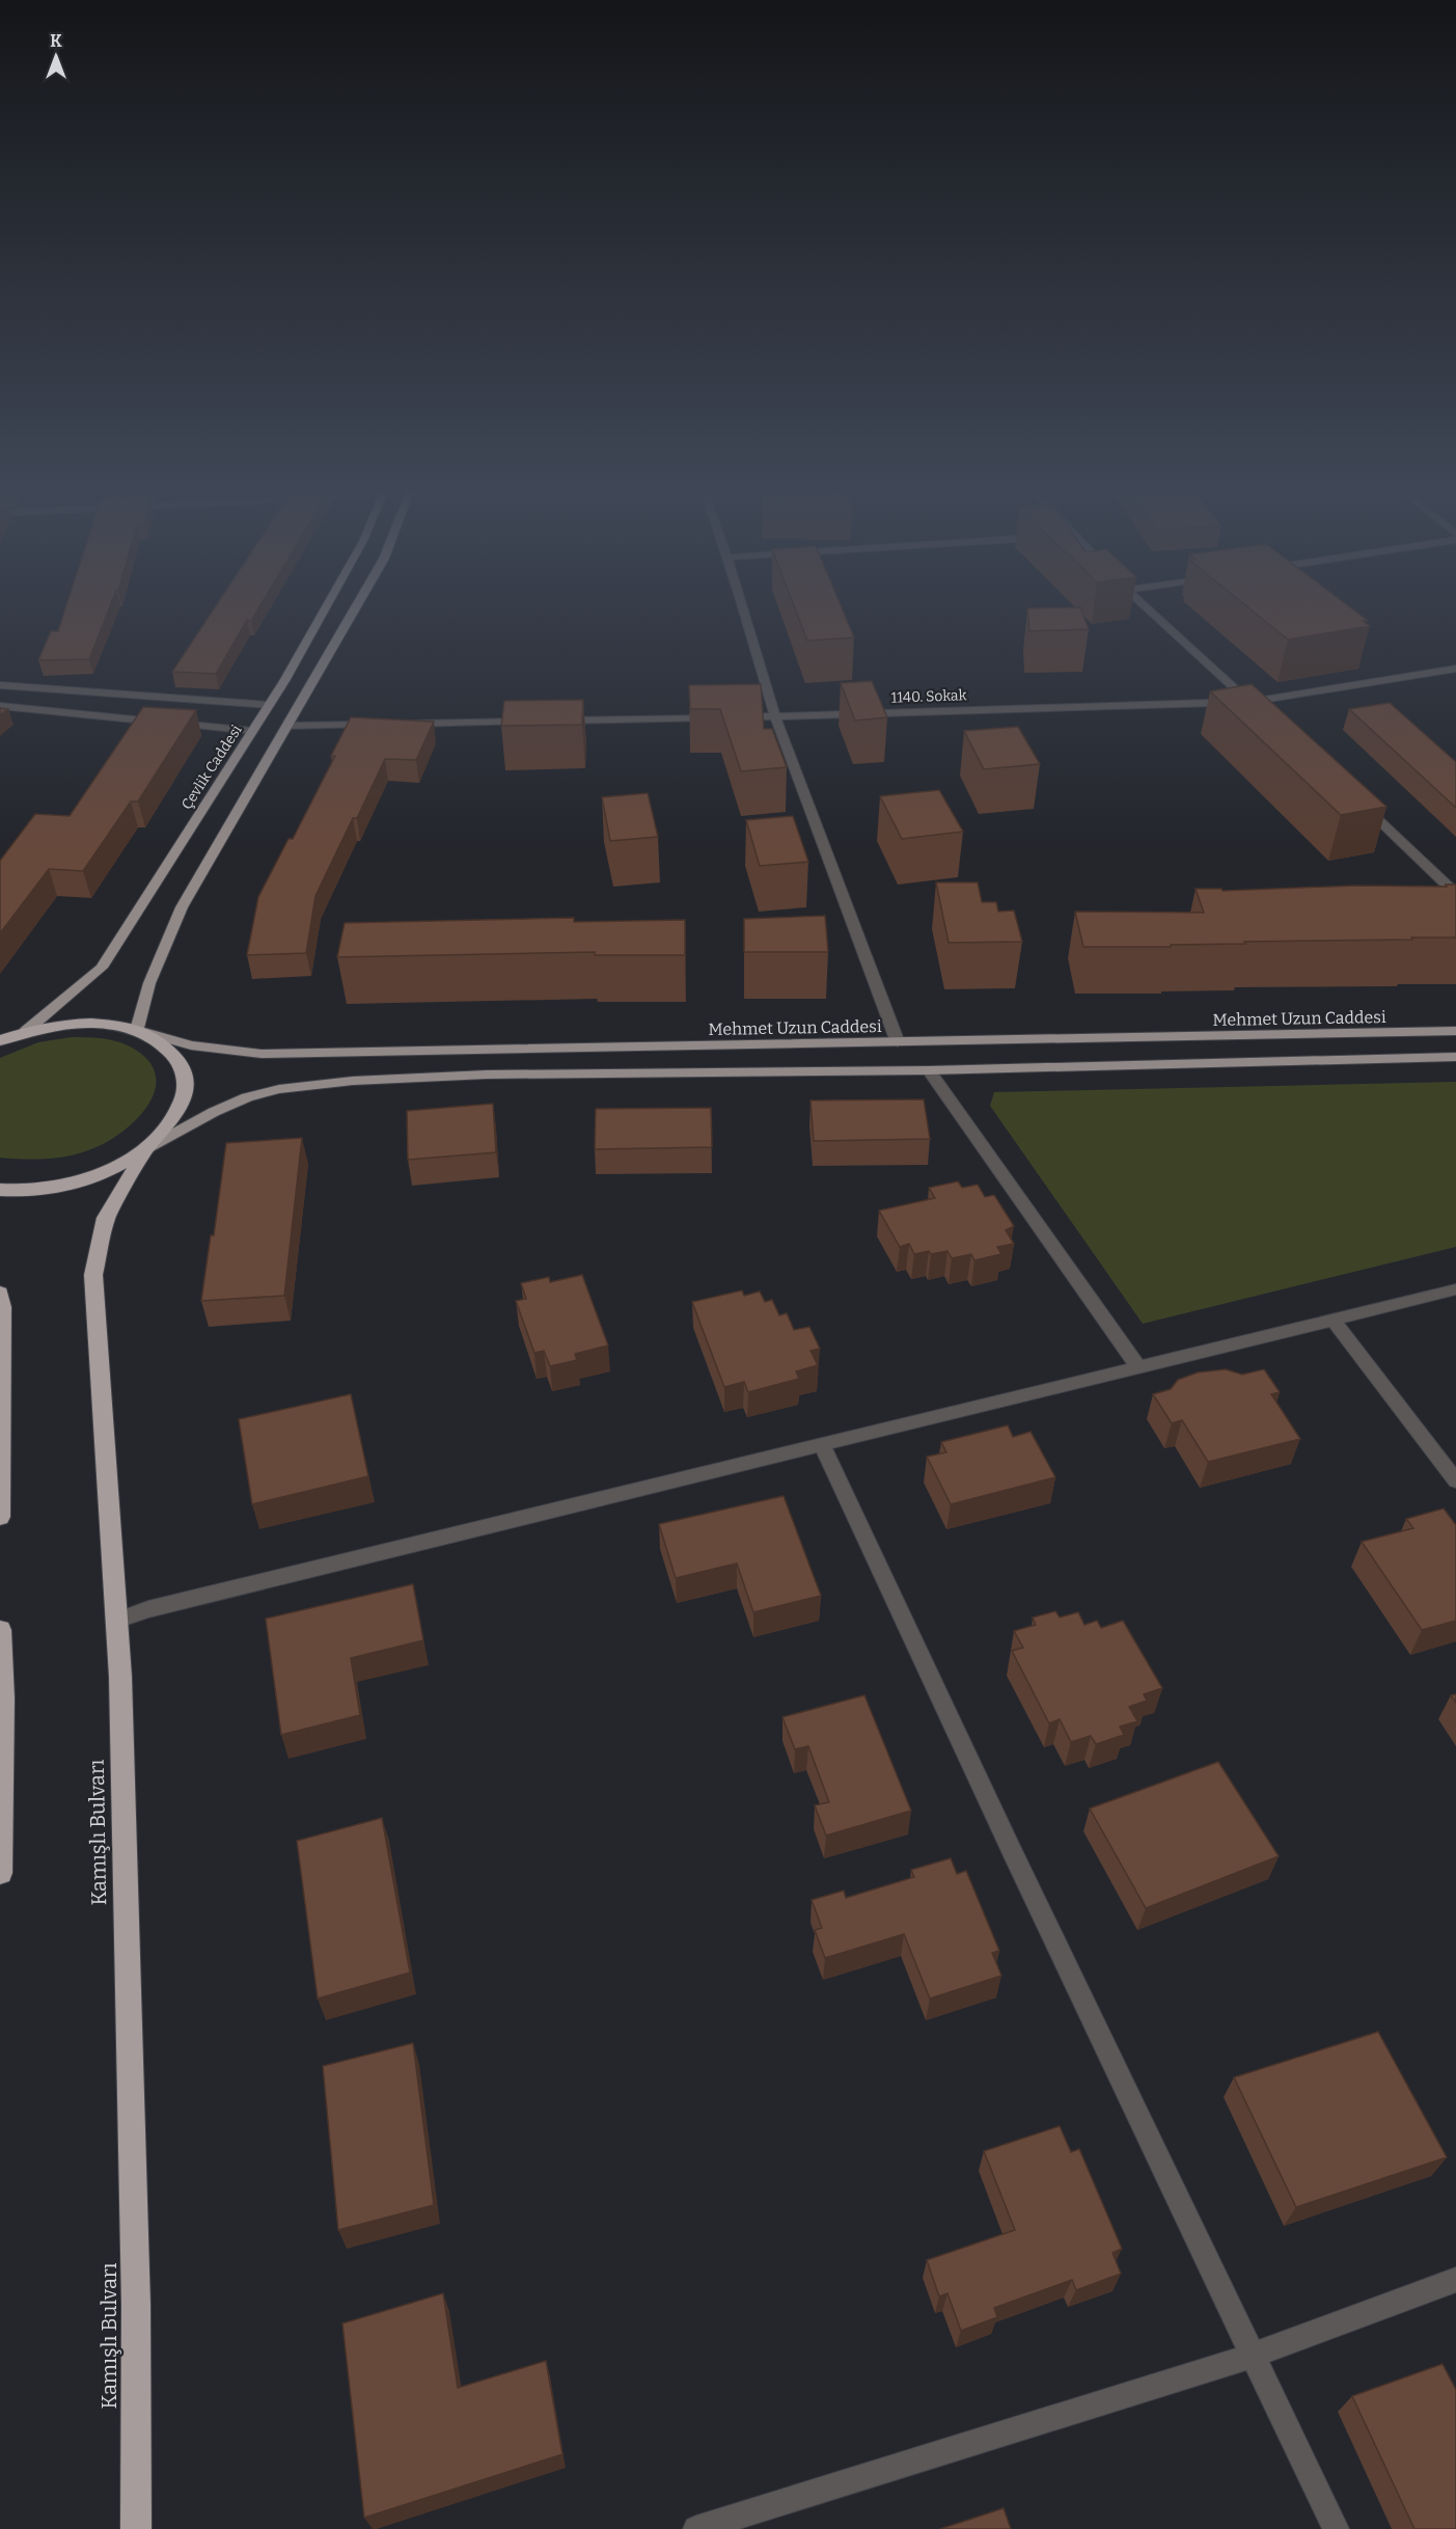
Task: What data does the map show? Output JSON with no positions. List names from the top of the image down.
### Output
{
  "streets": {
    "highway": ["Kamışlı Bulvarı"],
    "main road": ["Çevlik Caddesi", "Mehmet Uzun Caddesi"],
    "street": ["1140. Sokak"]
  },
  "north": "top"
}
